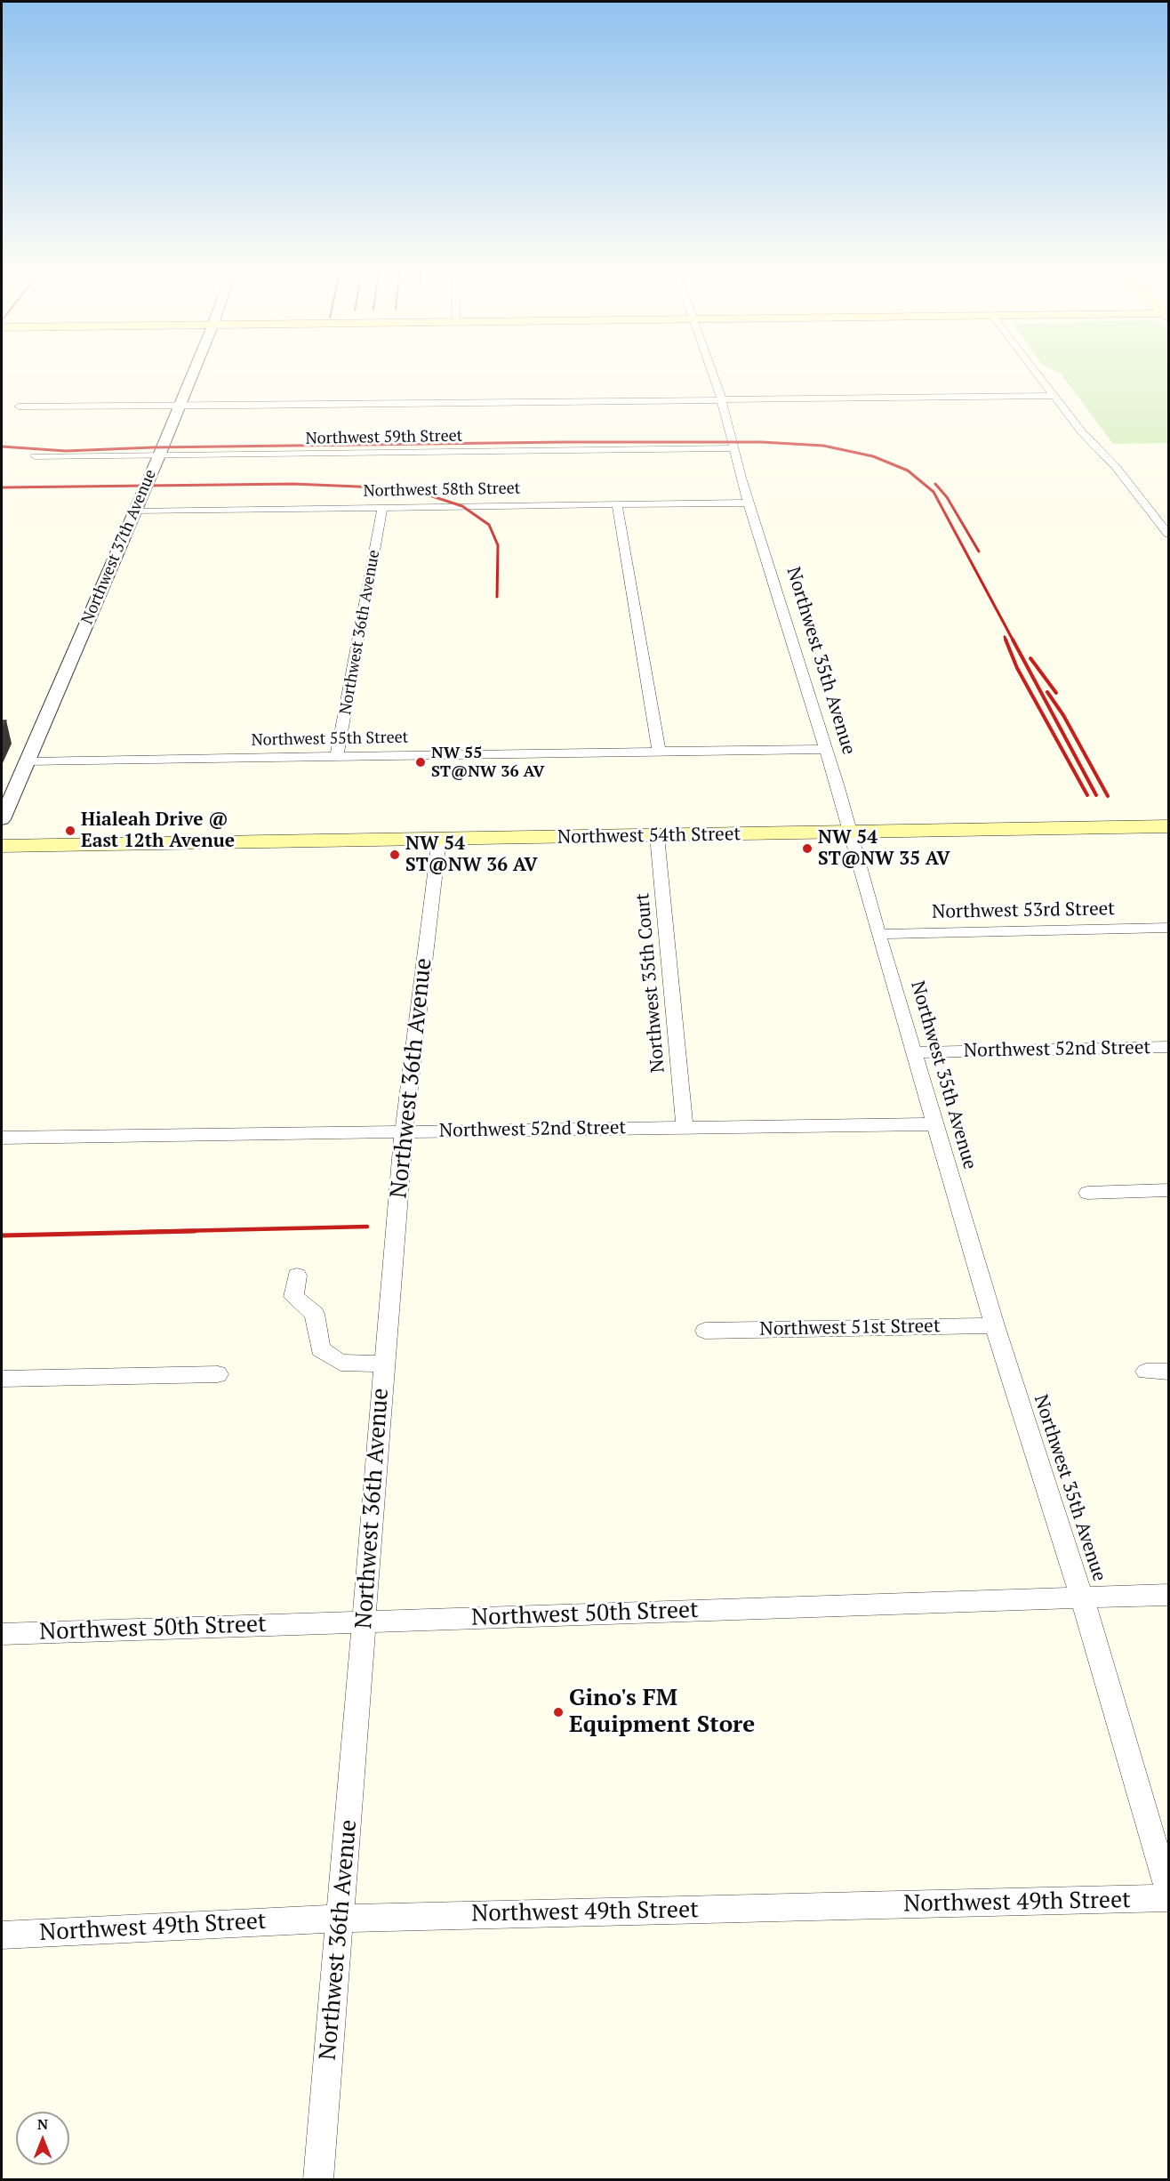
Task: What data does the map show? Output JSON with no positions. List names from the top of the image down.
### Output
{
  "streets": {
    "main road": ["Northwest 54th Street"],
    "street": [
      "Northwest 59th Street",
      "Northwest 58th Street",
      "Northwest 37th Avenue",
      "Northwest 36th Avenue",
      "Northwest 35th Avenue",
      "Northwest 55th Street",
      "Northwest 53rd Street",
      "Northwest 35th Court",
      "Northwest 52nd Street",
      "Northwest 51st Street",
      "Northwest 50th Street",
      "Northwest 49th Street"
    ]
  },
  "crossings": [
    ["Northwest 59th Street", "Northwest 37th Avenue"],
    ["Northwest 59th Street", "Northwest 35th Avenue"],
    ["Northwest 58th Street", "Northwest 37th Avenue"],
    ["Northwest 58th Street", "Northwest 36th Avenue"],
    ["Northwest 58th Street", "Northwest 35th Avenue"],
    ["Northwest 37th Avenue", "Northwest 55th Street"],
    ["Northwest 36th Avenue", "Northwest 55th Street"],
    ["Northwest 36th Avenue", "Northwest 54th Street"],
    ["Northwest 36th Avenue", "Northwest 52nd Street"],
    ["Northwest 36th Avenue", "Northwest 50th Street"],
    ["Northwest 36th Avenue", "Northwest 49th Street"],
    ["Northwest 35th Avenue", "Northwest 55th Street"],
    ["Northwest 35th Avenue", "Northwest 54th Street"],
    ["Northwest 35th Avenue", "Northwest 53rd Street"],
    ["Northwest 35th Avenue", "Northwest 52nd Street"],
    ["Northwest 35th Avenue", "Northwest 51st Street"],
    ["Northwest 35th Avenue", "Northwest 50th Street"],
    ["Northwest 54th Street", "Northwest 35th Court"],
    ["Northwest 35th Court", "Northwest 52nd Street"]
  ],
  "places": [
    "NW 55 ST@NW 36 AV",
    "Hialeah Drive @ East 12th Avenue",
    "NW 54 ST@NW 35 AV",
    "NW 54 ST@NW 36 AV",
    "Gino's FM Equipment Store"
  ],
  "north": "top"
}
